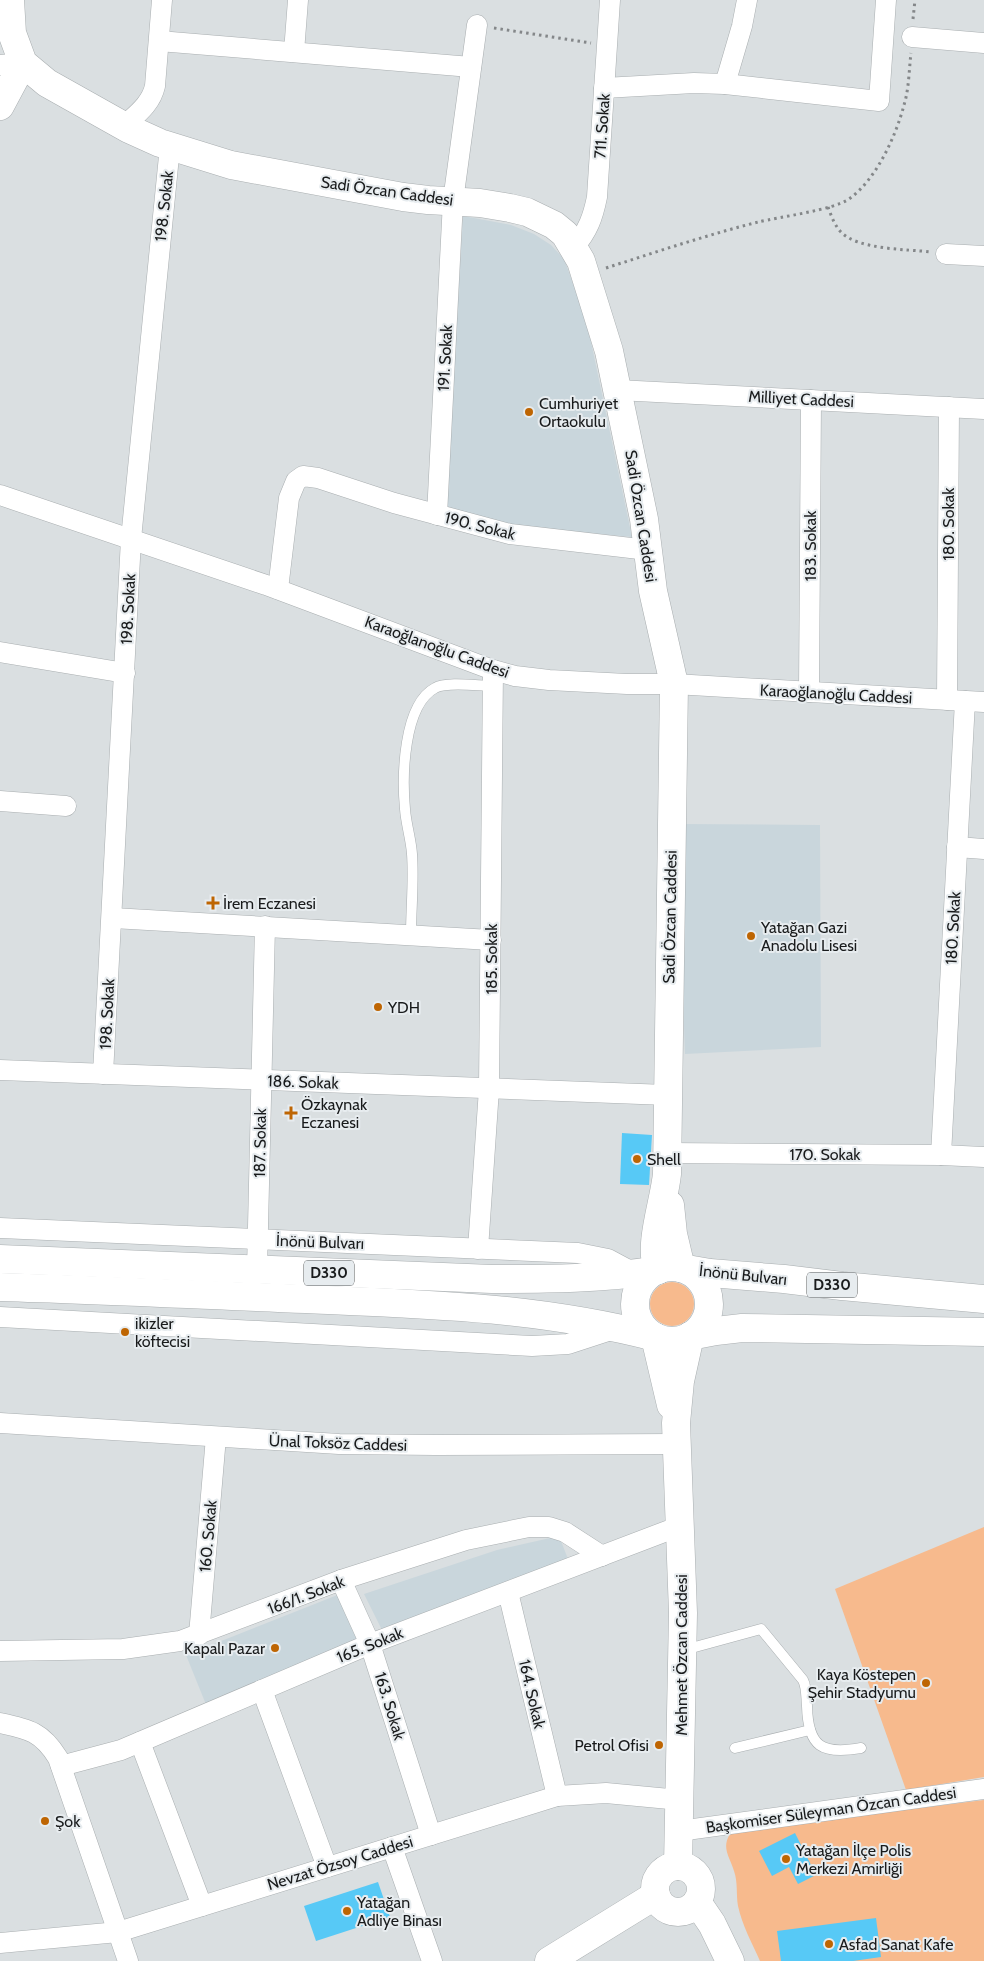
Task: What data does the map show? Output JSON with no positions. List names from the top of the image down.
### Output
{
  "streets": {
    "main road": [
      "Sadi Özcan Caddesi",
      "İnönü Bulvarı",
      "D330",
      "Mehmet Özcan Caddesi"
    ],
    "street": [
      "711. Sokak",
      "198. Sokak",
      "191. Sokak",
      "Milliyet Caddesi",
      "180. Sokak",
      "190. Sokak",
      "183. Sokak",
      "Karaoğlanoğlu Caddesi",
      "185. Sokak",
      "186. Sokak",
      "187. Sokak",
      "170. Sokak",
      "Ünal Toksöz Caddesi",
      "160. Sokak",
      "166/1. Sokak",
      "165. Sokak",
      "164. Sokak",
      "163. Sokak",
      "Başkomiser Süleyman Özcan Caddesi",
      "Nevzat Özsoy Caddesi"
    ]
  },
  "crossings": [
    ["711. Sokak", "Sadi Özcan Caddesi"],
    ["Sadi Özcan Caddesi", "198. Sokak"],
    ["Sadi Özcan Caddesi", "191. Sokak"],
    ["Sadi Özcan Caddesi", "Milliyet Caddesi"],
    ["Sadi Özcan Caddesi", "190. Sokak"],
    ["Sadi Özcan Caddesi", "Karaoğlanoğlu Caddesi"],
    ["Sadi Özcan Caddesi", "186. Sokak"],
    ["Sadi Özcan Caddesi", "170. Sokak"],
    ["Sadi Özcan Caddesi", "İnönü Bulvarı"],
    ["Sadi Özcan Caddesi", "D330"],
    ["Sadi Özcan Caddesi", "Mehmet Özcan Caddesi"],
    ["198. Sokak", "Karaoğlanoğlu Caddesi"],
    ["198. Sokak", "186. Sokak"],
    ["191. Sokak", "190. Sokak"],
    ["Milliyet Caddesi", "180. Sokak"],
    ["Milliyet Caddesi", "183. Sokak"],
    ["180. Sokak", "Karaoğlanoğlu Caddesi"],
    ["180. Sokak", "170. Sokak"],
    ["190. Sokak", "Karaoğlanoğlu Caddesi"],
    ["183. Sokak", "Karaoğlanoğlu Caddesi"],
    ["Karaoğlanoğlu Caddesi", "185. Sokak"],
    ["185. Sokak", "186. Sokak"],
    ["185. Sokak", "İnönü Bulvarı"],
    ["186. Sokak", "187. Sokak"],
    ["187. Sokak", "İnönü Bulvarı"],
    ["İnönü Bulvarı", "D330"],
    ["İnönü Bulvarı", "Mehmet Özcan Caddesi"],
    ["D330", "Mehmet Özcan Caddesi"],
    ["Ünal Toksöz Caddesi", "160. Sokak"],
    ["Ünal Toksöz Caddesi", "Mehmet Özcan Caddesi"],
    ["160. Sokak", "166/1. Sokak"],
    ["166/1. Sokak", "165. Sokak"],
    ["166/1. Sokak", "163. Sokak"],
    ["165. Sokak", "Mehmet Özcan Caddesi"],
    ["165. Sokak", "164. Sokak"],
    ["165. Sokak", "163. Sokak"],
    ["Mehmet Özcan Caddesi", "Başkomiser Süleyman Özcan Caddesi"],
    ["Mehmet Özcan Caddesi", "Nevzat Özsoy Caddesi"],
    ["164. Sokak", "Nevzat Özsoy Caddesi"],
    ["163. Sokak", "Nevzat Özsoy Caddesi"]
  ],
  "places": {
    "other": [
      "Cumhuriyet Ortaokulu",
      "Yatağan Gazi Anadolu Lisesi",
      "YDH",
      "Shell",
      "ikizler köftecisi",
      "Kapalı Pazar",
      "Kaya Köstepen Şehir Stadyumu",
      "Petrol Ofisi",
      "Şok",
      "Yatağan İlçe Polis Merkezi Amirliği",
      "Yatağan Adliye Binası",
      "Asfad Sanat Kafe"
    ],
    "health": ["İrem Eczanesi", "Özkaynak Eczanesi"]
  }
}
